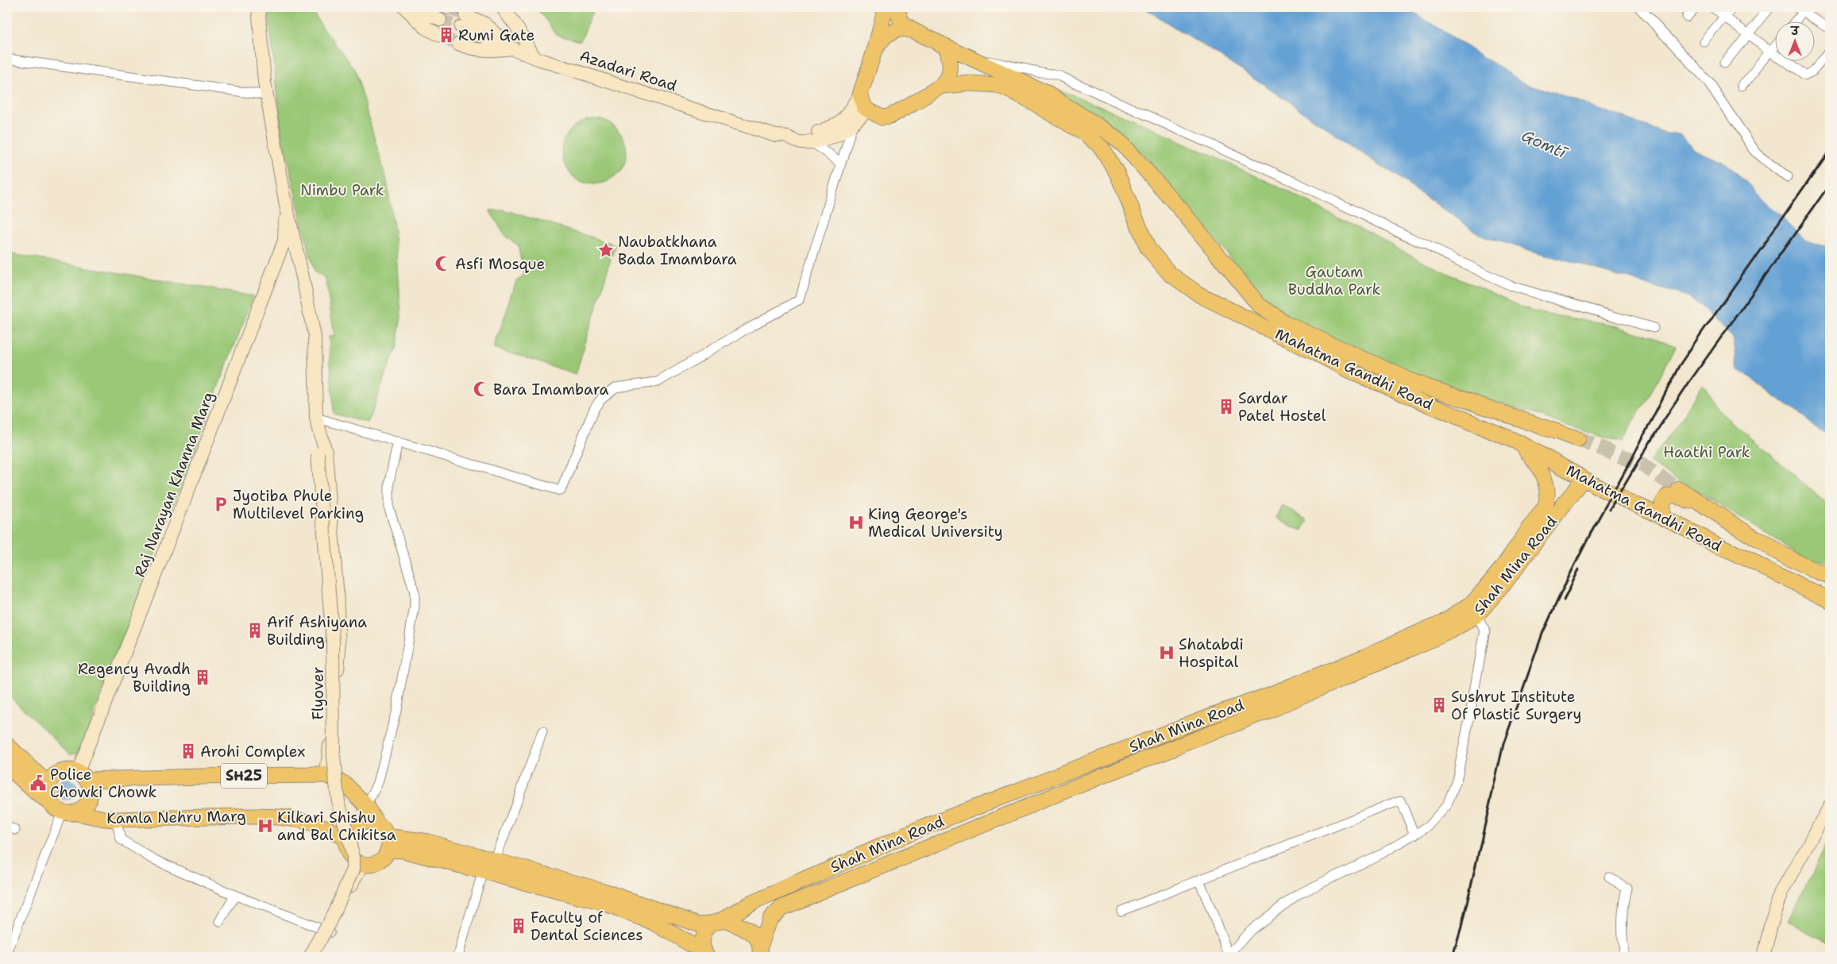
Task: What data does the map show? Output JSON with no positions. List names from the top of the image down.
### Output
{
  "streets": {
    "main road": [
      "Mahatma Gandhi Road",
      "Shah Mina Road",
      "SH25",
      "Kamla Nehru Marg"
    ],
    "street": ["Azadari Road", "Raj Narayan Khanna Marg", "Flyover"]
  },
  "crossings": [
    ["Mahatma Gandhi Road", "Shah Mina Road"],
    ["Raj Narayan Khanna Marg", "SH25"],
    ["Raj Narayan Khanna Marg", "Kamla Nehru Marg"],
    ["SH25", "Kamla Nehru Marg"]
  ],
  "water": ["Gomtī"],
  "parks": ["Nimbu Park", "Gautam Buddha Park", "Haathi Park"],
  "places": {
    "building": [
      "Rumi Gate",
      "Sardar Patel Hostel",
      "Arif Ashiyana Building",
      "Regency Avadh Building",
      "Sushrut Institute Of Plastic Surgery",
      "Arohi Complex",
      "Faculty of Dental Sciences"
    ],
    "place": ["Naubatkhana Bada Imambara"],
    "mosque": ["Asfi Mosque", "Bara Imambara"],
    "parking": ["Jyotiba Phule Multilevel Parking"],
    "hospital": ["King George's Medical University", "Shatabdi Hospital", "Kilkari Shishu and Bal Chikitsa"],
    "public building": ["Police Chowki Chowk"]
  },
  "north": "top"
}
